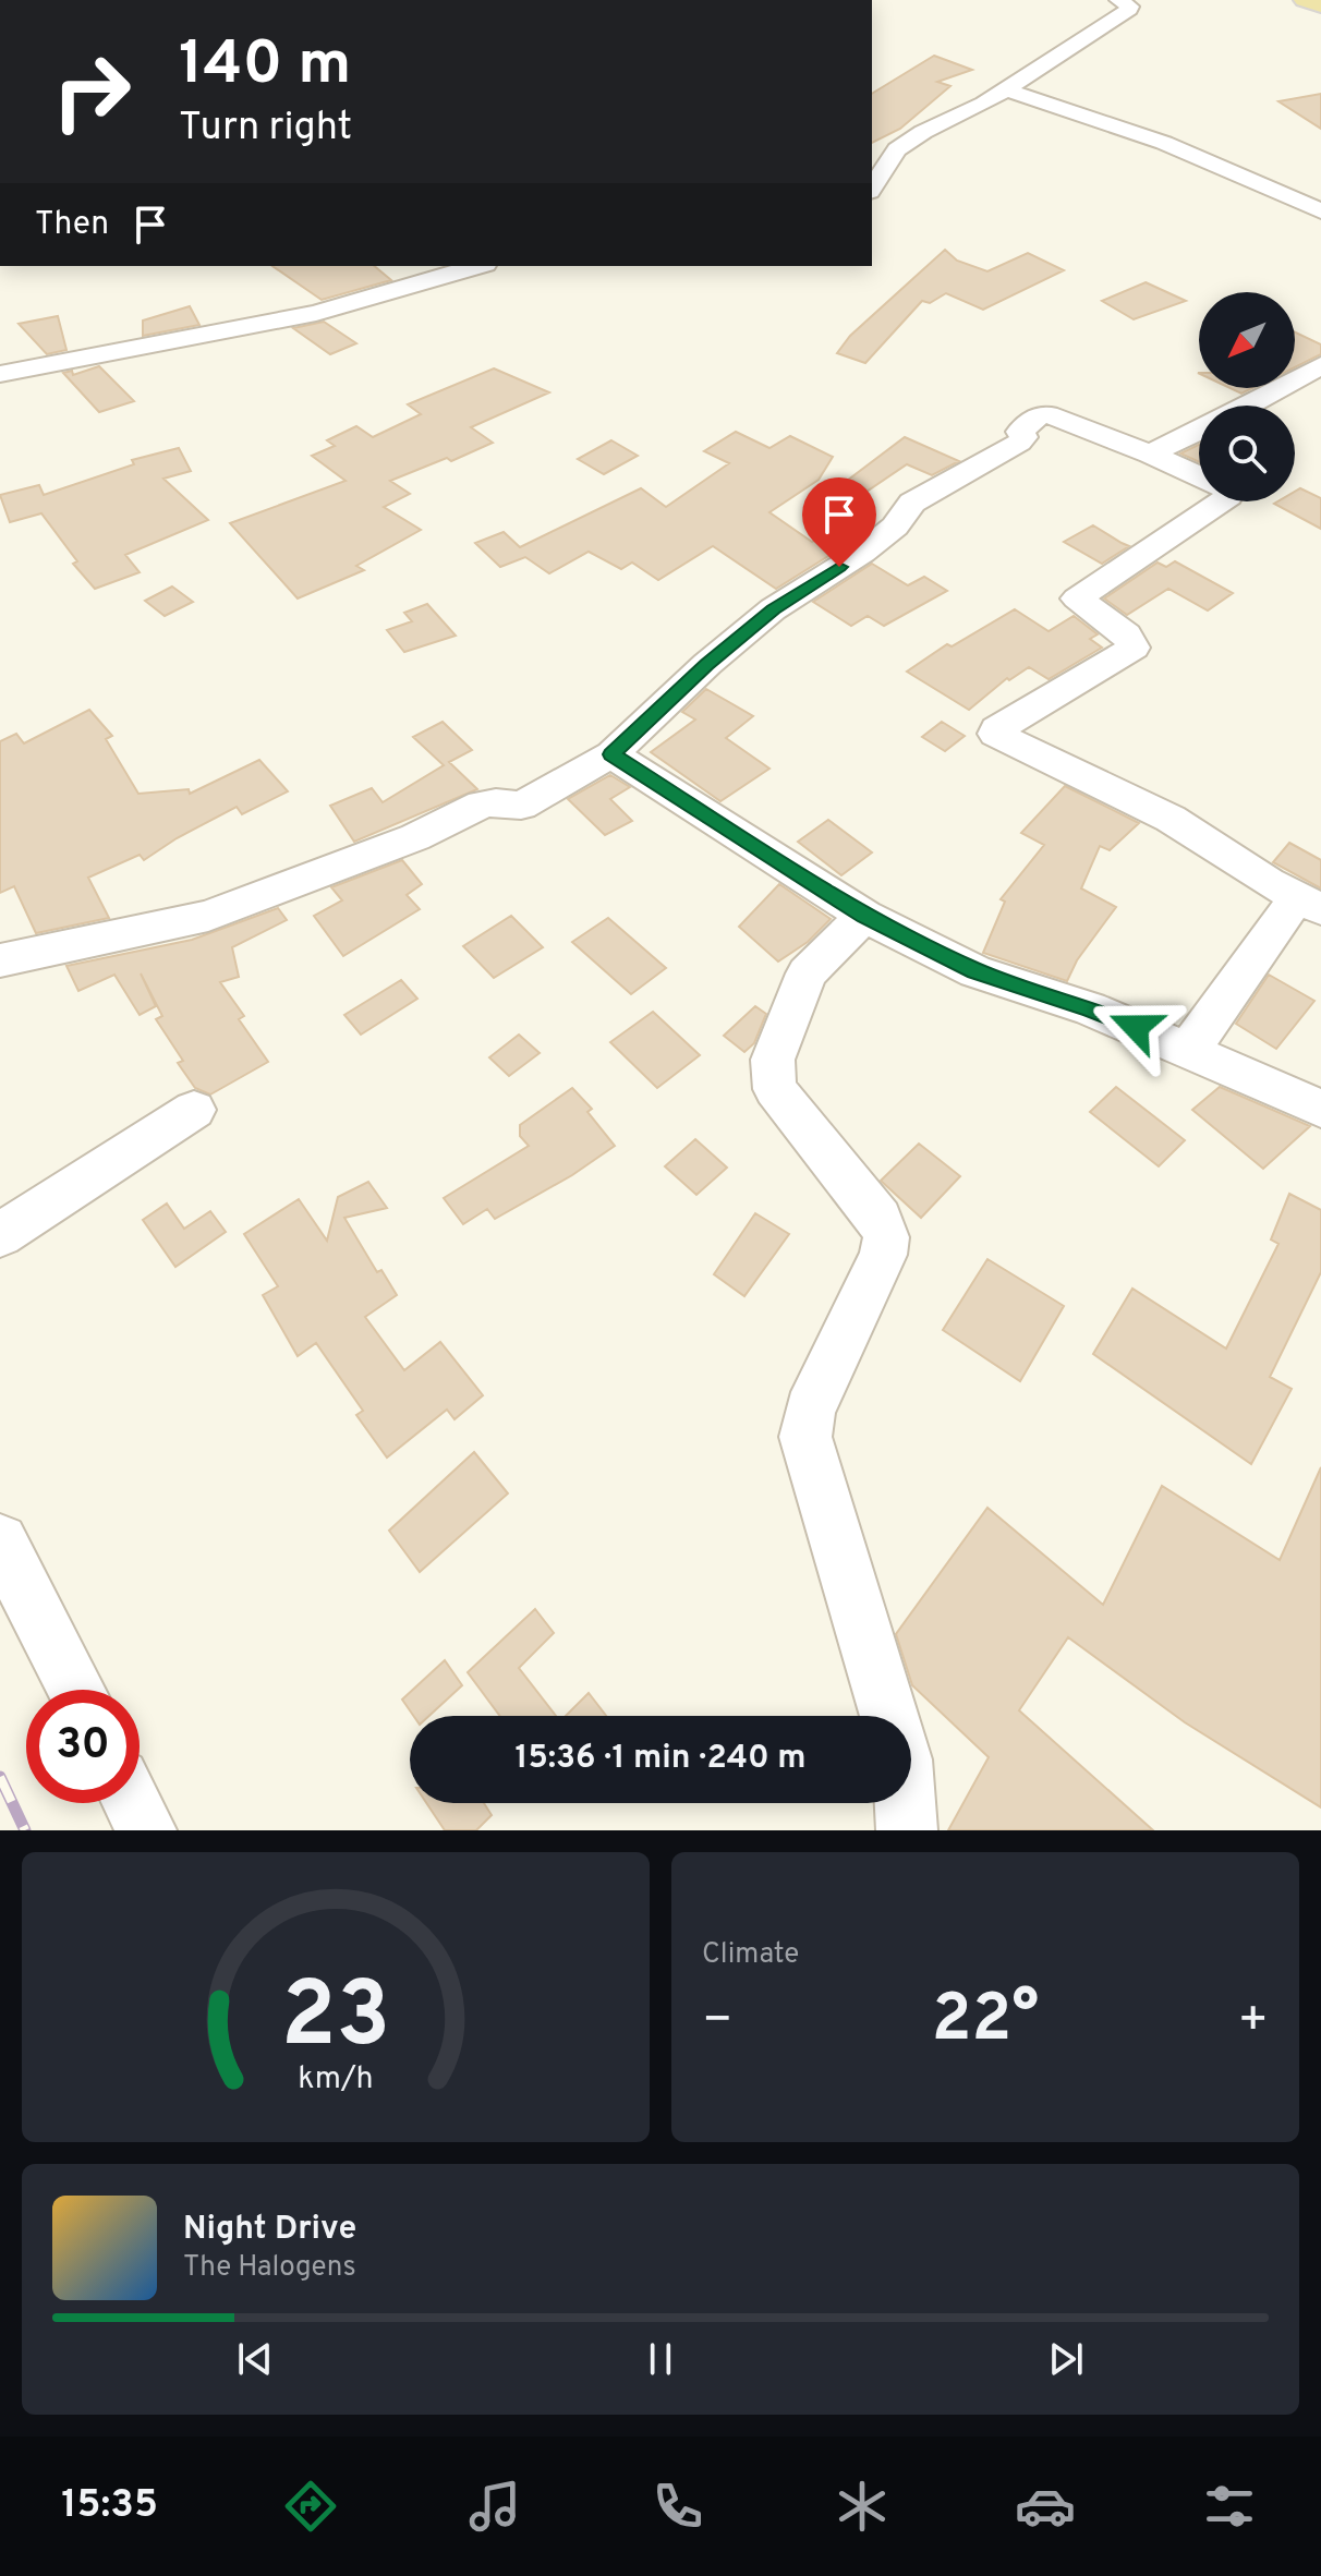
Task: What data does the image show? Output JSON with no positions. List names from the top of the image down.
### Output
{
  "north": "bottom left",
  "page": {
    "turn": ["140 m", "Turn right"],
    "then": "Then",
    "limit": "30",
    "trip": "15:36 · 1 min · 240 m",
    "tile": "Climate",
    "heat": ["−", "22°", "+"],
    "song": ["Night Drive", "The Halogens"],
    "tabs": "15:35",
    "gauge": ["23", "km/h"]
  }
}
